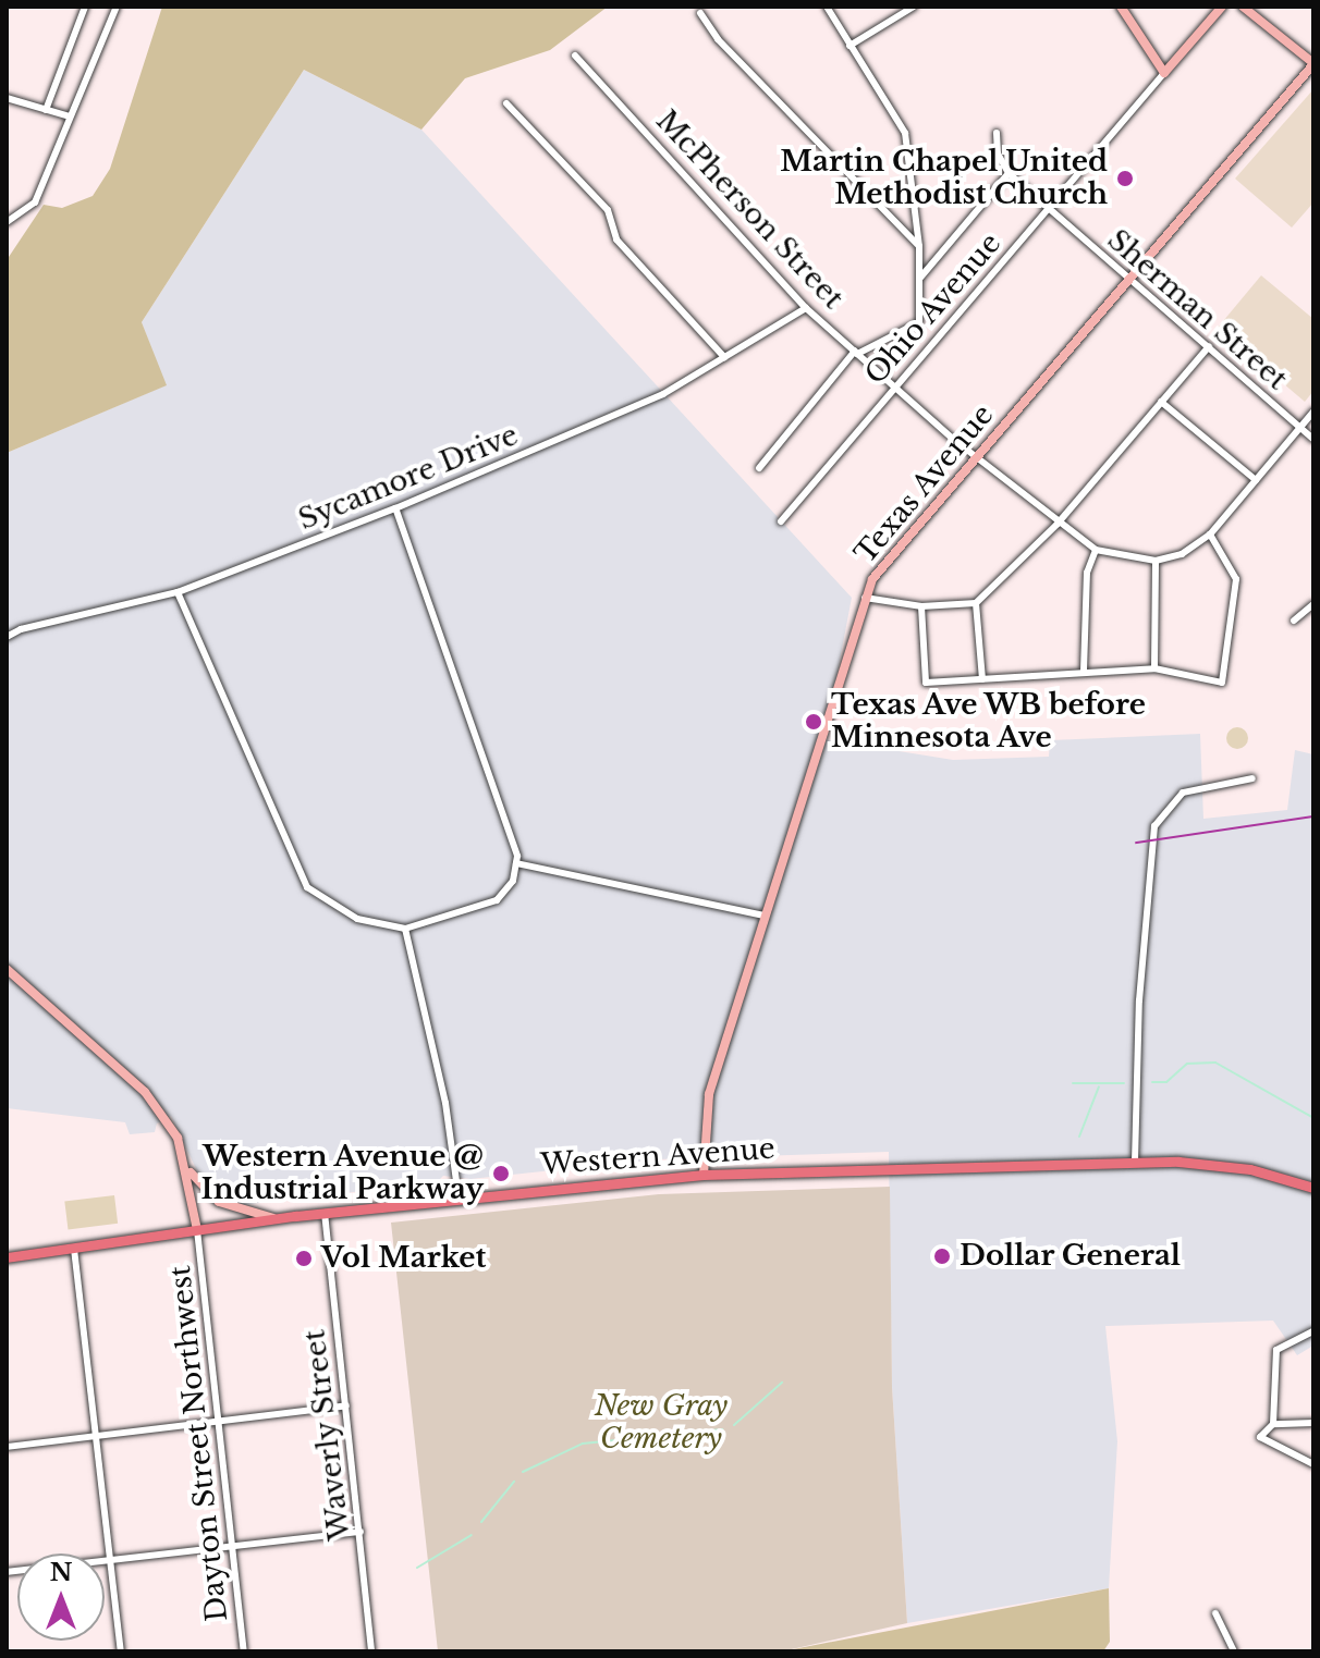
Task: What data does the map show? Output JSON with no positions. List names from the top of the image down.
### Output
{
  "streets": {
    "main road": ["Western Avenue"],
    "street": [
      "McPherson Street",
      "Ohio Avenue",
      "Sherman Street",
      "Sycamore Drive",
      "Texas Avenue",
      "Waverly Street",
      "Dayton Street Northwest"
    ]
  },
  "crossings": [
    ["McPherson Street", "Ohio Avenue"],
    ["McPherson Street", "Sycamore Drive"],
    ["McPherson Street", "Texas Avenue"],
    ["Ohio Avenue", "Sherman Street"],
    ["Sherman Street", "Texas Avenue"],
    ["Texas Avenue", "Western Avenue"],
    ["Western Avenue", "Waverly Street"],
    ["Western Avenue", "Dayton Street Northwest"]
  ],
  "parks": ["New Gray Cemetery"],
  "places": [
    "Martin Chapel United Methodist Church",
    "Texas Ave WB before Minnesota Ave",
    "Western Avenue @ Industrial Parkway",
    "Dollar General",
    "Vol Market"
  ],
  "north": "top"
}
